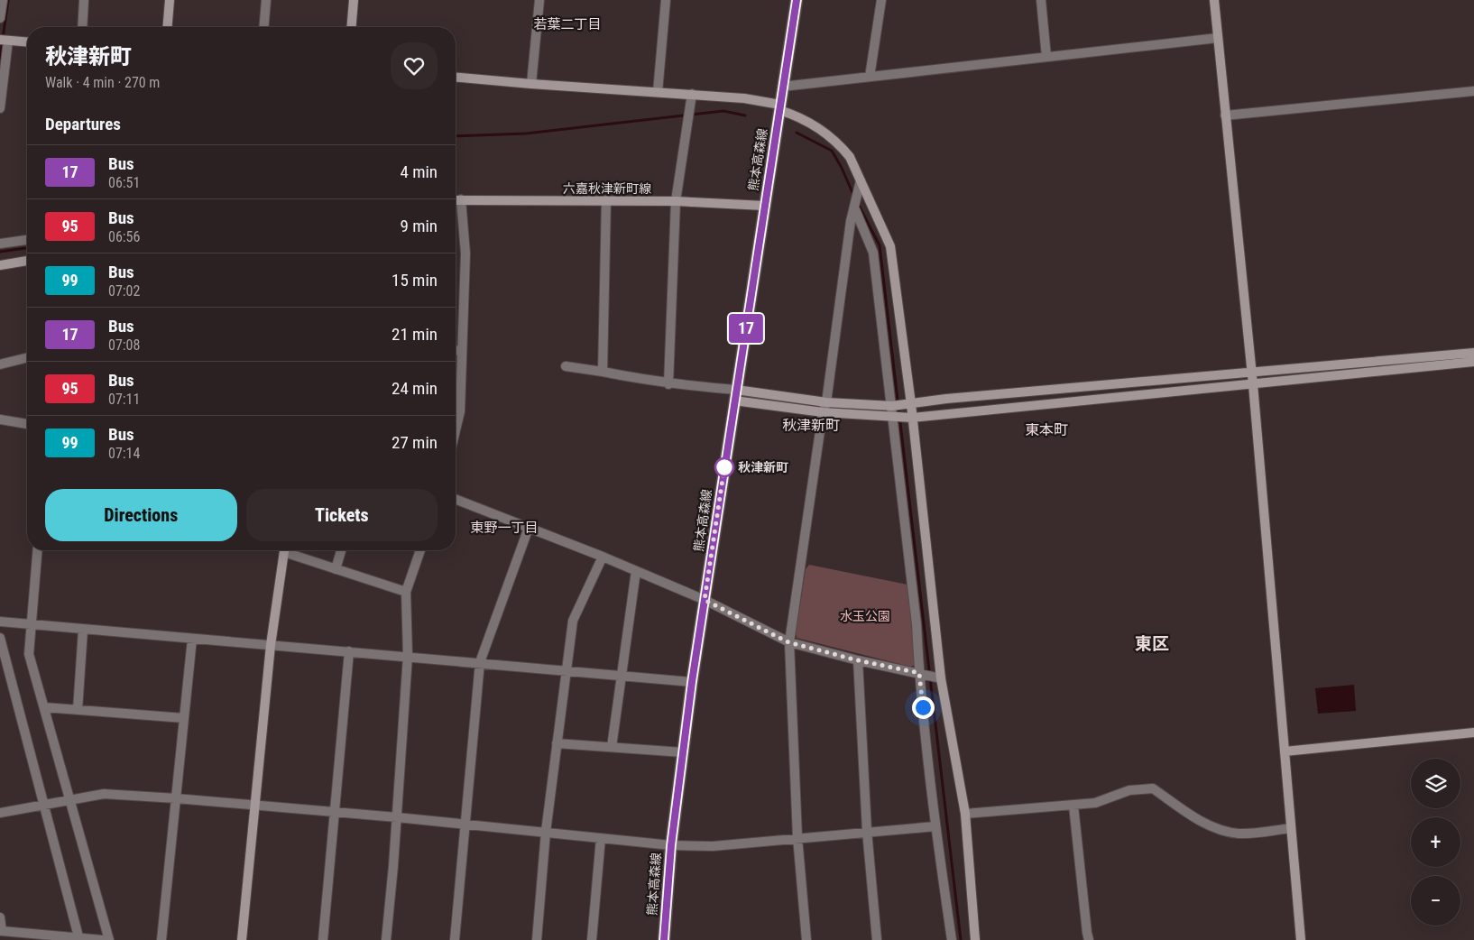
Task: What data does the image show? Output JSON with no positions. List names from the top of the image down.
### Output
{
  "streets": {
    "main road": ["熊本高森線"],
    "street": ["六嘉秋津新町線"]
  },
  "crossings": [
    ["熊本高森線", "六嘉秋津新町線"]
  ],
  "districts": [
    "若葉二丁目",
    "秋津新町",
    "東本町",
    "東野一丁目",
    "東区"
  ],
  "parks": ["水玉公園"],
  "places": ["秋津新町"],
  "lines": ["bus line 17"],
  "page": {
    "on_map": "17",
    "heading": [
      ["秋津新町", "Walk · 4 min · 270 m"],
      "Departures"
    ],
    "list": [
      {
        "mark": "17",
        "name": "Bus",
        "note": "06:51",
        "value": "4 min"
      },
      {
        "mark": "95",
        "name": "Bus",
        "note": "06:56",
        "value": "9 min"
      },
      {
        "mark": "99",
        "name": "Bus",
        "note": "07:02",
        "value": "15 min"
      },
      {
        "mark": "17",
        "name": "Bus",
        "note": "07:08",
        "value": "21 min"
      },
      {
        "mark": "95",
        "name": "Bus",
        "note": "07:11",
        "value": "24 min"
      },
      {
        "mark": "99",
        "name": "Bus",
        "note": "07:14",
        "value": "27 min"
      }
    ],
    "buttons": ["Directions", "Tickets"],
    "map_buttons": ["+", "−"]
  }
}
